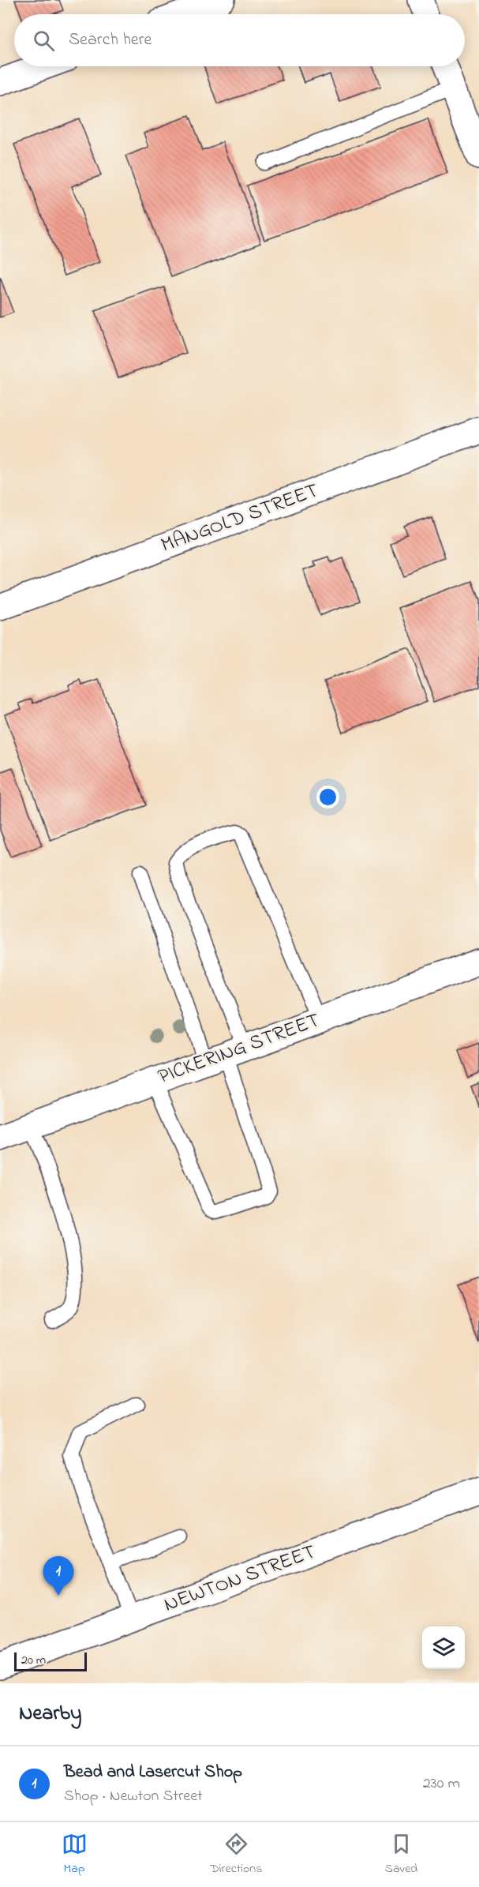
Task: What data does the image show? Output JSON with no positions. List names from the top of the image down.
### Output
{
  "streets": {
    "street": ["MANGOLD STREET", "PICKERING STREET", "NEWTON STREET"]
  },
  "scale_bar": "20 m",
  "page": {
    "search": "Search here",
    "pins": "1",
    "scale": "20 m",
    "heading": "Nearby",
    "list": [
      {
        "mark": "1",
        "name": "Bead and Lasercut Shop",
        "note": "Shop · Newton Street",
        "value": "230 m"
      }
    ],
    "nav": ["Map", "Directions", "Saved"]
  }
}
